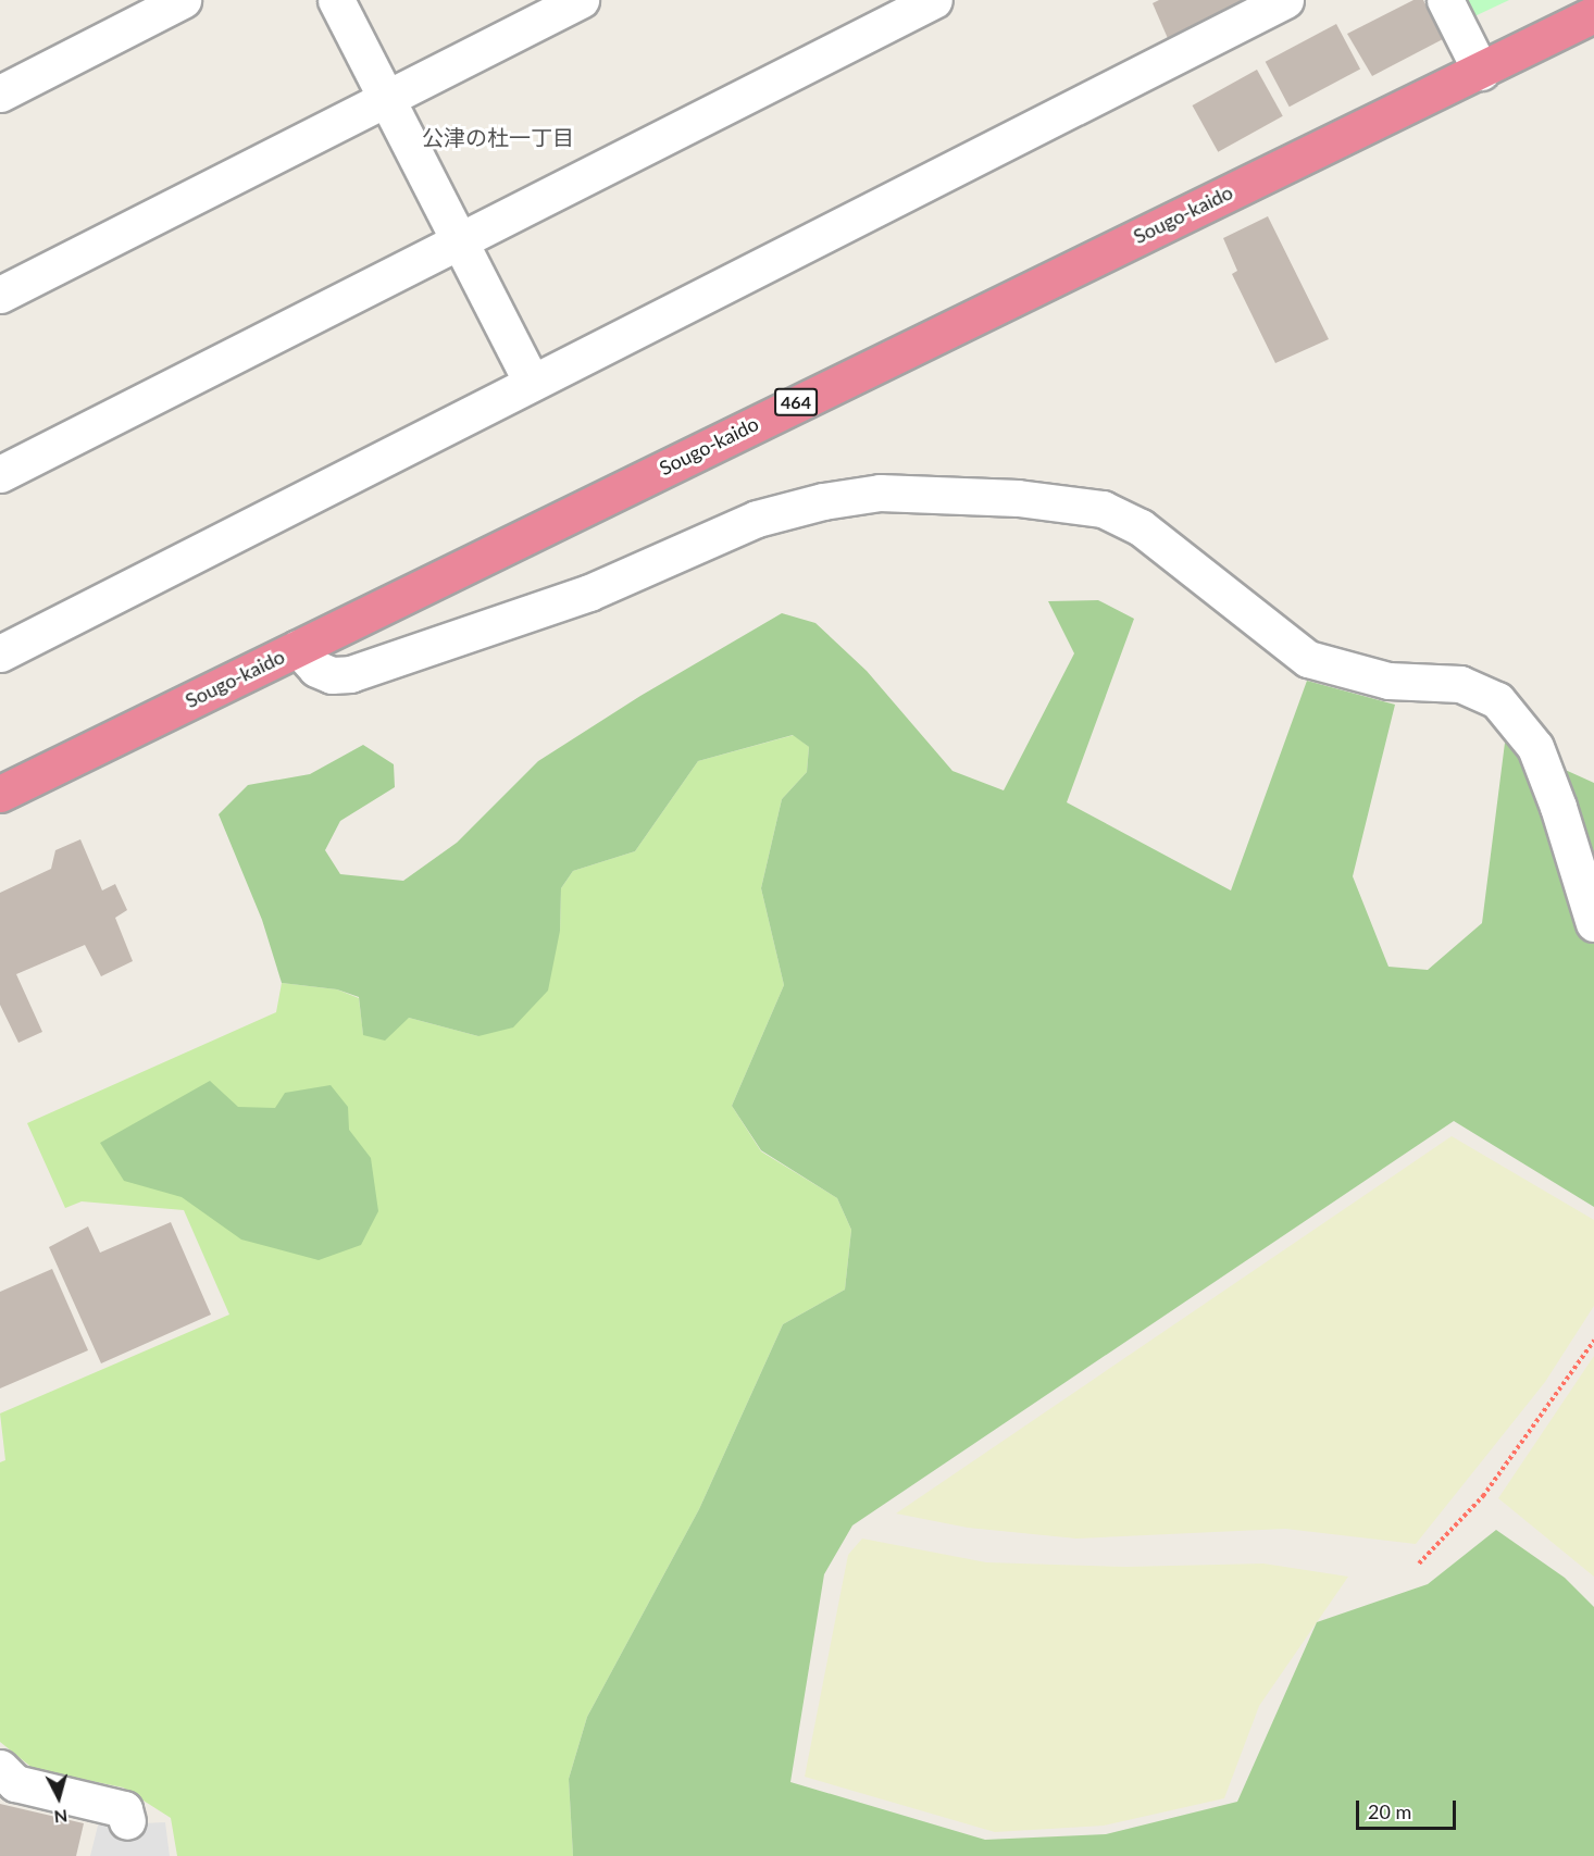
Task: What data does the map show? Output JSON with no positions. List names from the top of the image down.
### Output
{
  "streets": {
    "highway": ["Sougo-kaido", "464"]
  },
  "districts": ["公津の杜一丁目"],
  "scale_bar": "20 m",
  "north": "bottom"
}
